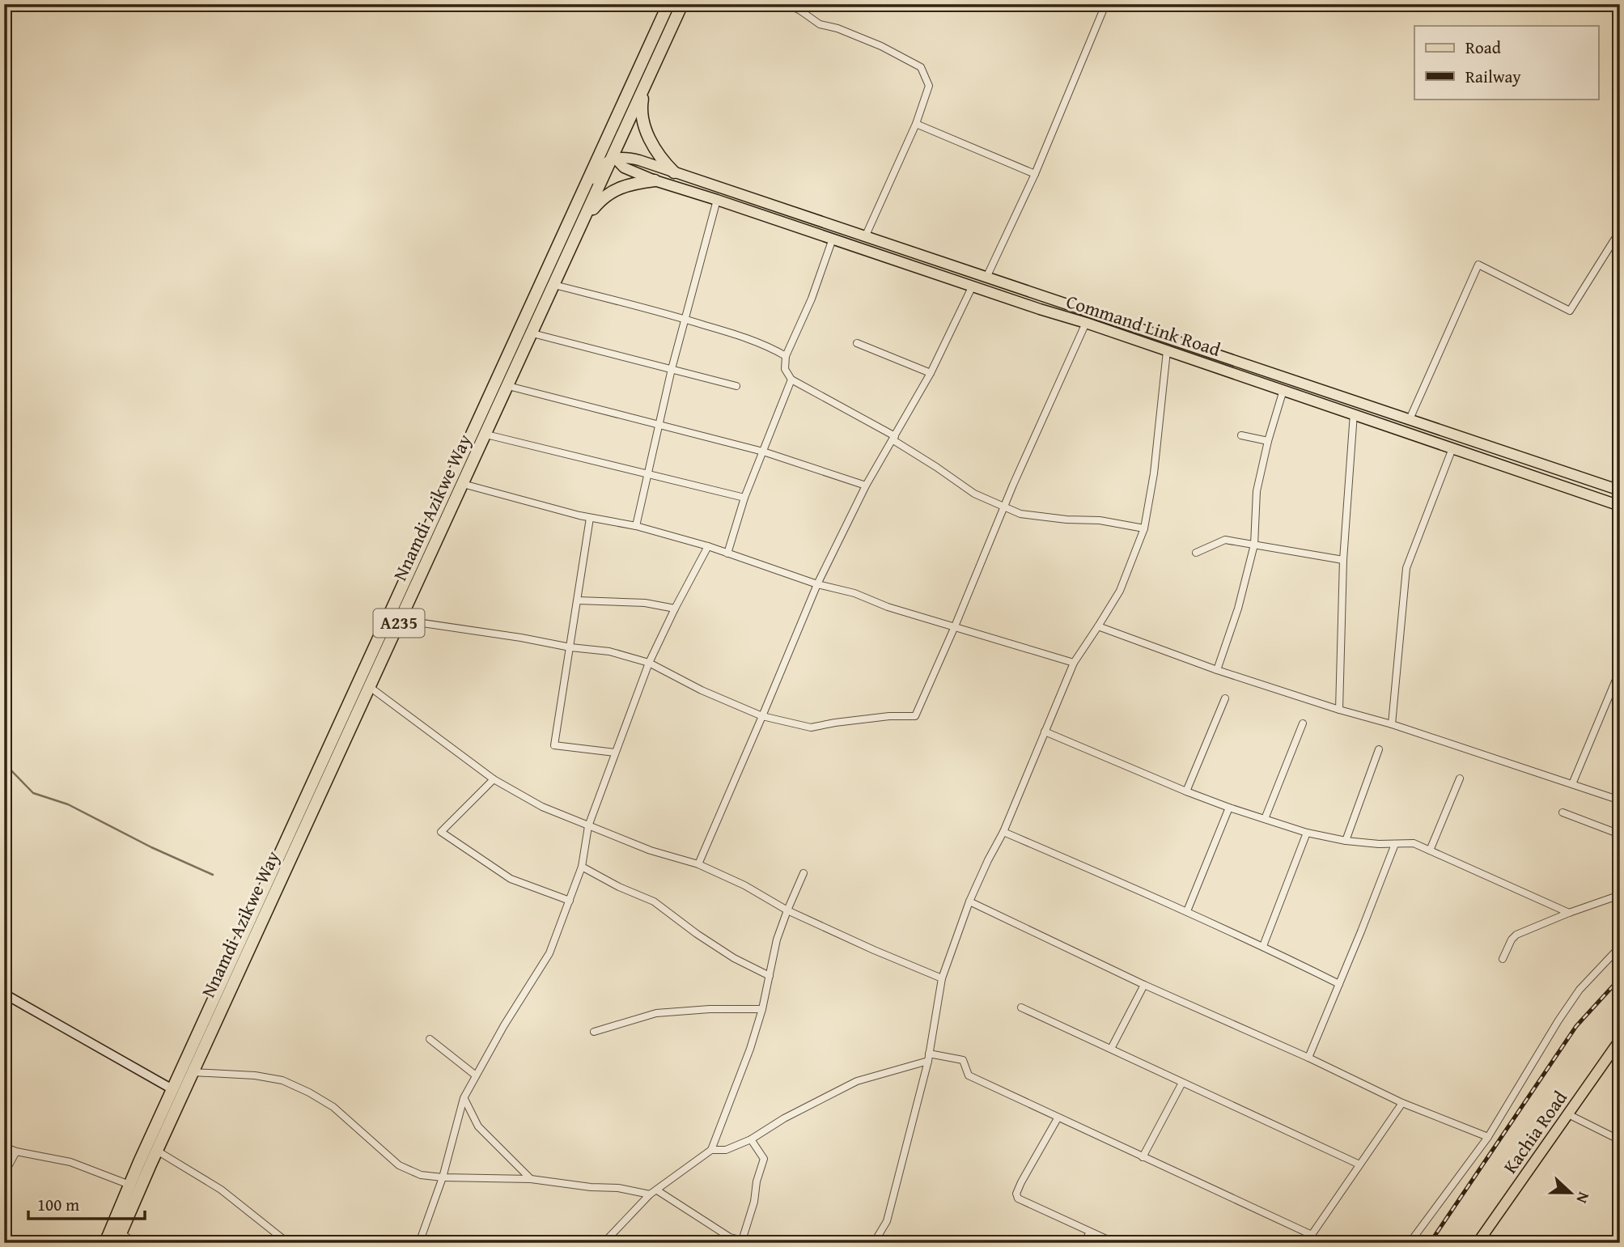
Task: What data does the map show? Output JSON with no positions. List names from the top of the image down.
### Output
{
  "streets": {
    "highway": ["Nnamdi Azikwe Way", "A235"],
    "main road": ["Command Link Road", "Kachia Road"]
  },
  "crossings": [
    ["Command Link Road", "Nnamdi Azikwe Way"]
  ],
  "legend": ["Road", "Railway"],
  "scale_bar": "100 m",
  "north": "right"
}
